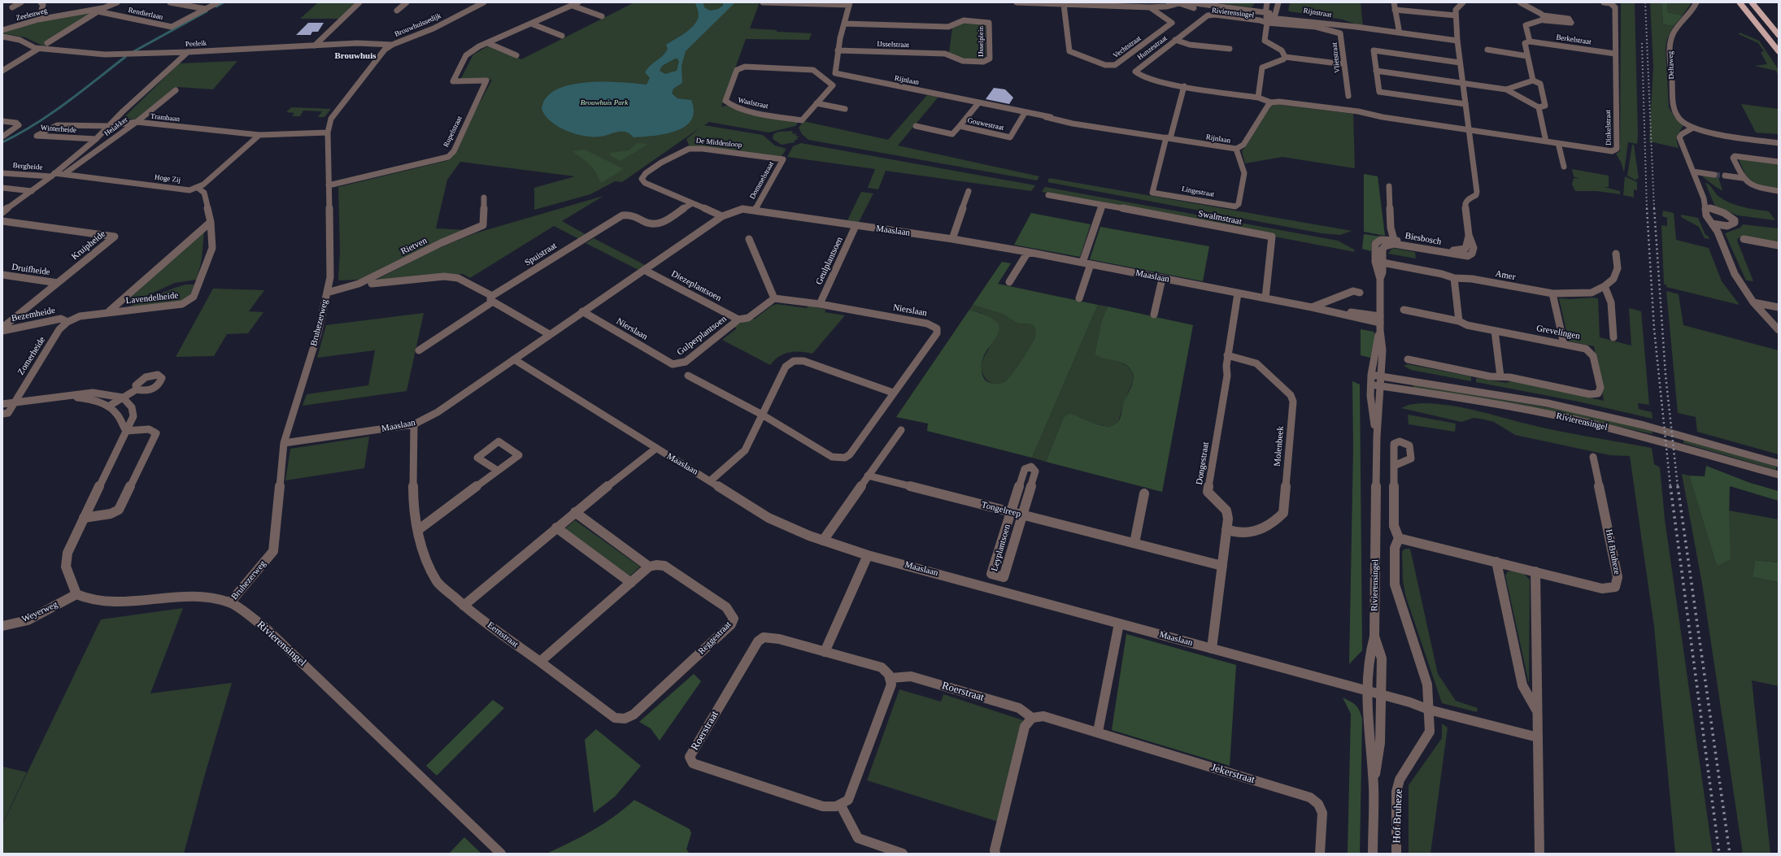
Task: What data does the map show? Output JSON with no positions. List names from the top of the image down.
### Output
{
  "streets": {
    "street": [
      "Rivierensingel",
      "Rijnstraat",
      "Rendierlaan",
      "Zeelenweg",
      "Brouwhuissedijk",
      "Berkelstraat",
      "IJsselplein",
      "Peeleik",
      "IJsselstraat",
      "Vechtstraat",
      "Hunzestraat",
      "Vlietstraat",
      "Deltaweg",
      "Rijnlaan",
      "Waalstraat",
      "Trambaan",
      "Gouwestraat",
      "Heiakker",
      "Dinkelstraat",
      "Winterheide",
      "Rupelstraat",
      "De Middenloop",
      "Bergheide",
      "Hoge Zij",
      "Dommelstraat",
      "Lingestraat",
      "Swalmstraat",
      "Maaslaan",
      "Biesbosch",
      "Kruipheide",
      "Rietven",
      "Spuistraat",
      "Geulplantsoen",
      "Druifheide",
      "Amer",
      "Diezeplantsoen",
      "Lavendelheide",
      "Nierslaan",
      "Bezemheide",
      "Bruhezerweg",
      "Grevelingen",
      "Gulperplantsoen",
      "Zomerheide",
      "Molenbeek",
      "Dongestraat",
      "Tongelreep",
      "Leyplantsoen",
      "Hof Bruheze",
      "Weyerweg",
      "Eemstraat",
      "Reggestraat",
      "Roerstraat",
      "Jekerstraat"
    ]
  },
  "crossings": [
    ["Rivierensingel", "Rijnstraat"],
    ["Rivierensingel", "Maaslaan"],
    ["Rivierensingel", "Biesbosch"],
    ["Rivierensingel", "Bruhezerweg"],
    ["Rivierensingel", "Weyerweg"],
    ["Rendierlaan", "Zeelenweg"],
    ["Brouwhuissedijk", "Peeleik"],
    ["Brouwhuissedijk", "Bruhezerweg"],
    ["Berkelstraat", "Dinkelstraat"],
    ["IJsselplein", "IJsselstraat"],
    ["Peeleik", "Bruhezerweg"],
    ["Hunzestraat", "Vlietstraat"],
    ["Hunzestraat", "Rijnlaan"],
    ["Rijnlaan", "Gouwestraat"],
    ["Rijnlaan", "Lingestraat"],
    ["Trambaan", "Heiakker"],
    ["Trambaan", "Winterheide"],
    ["Trambaan", "Bruhezerweg"],
    ["Heiakker", "Winterheide"],
    ["Heiakker", "Bergheide"],
    ["Heiakker", "Hoge Zij"],
    ["Dinkelstraat", "Biesbosch"],
    ["Rupelstraat", "Bruhezerweg"],
    ["De Middenloop", "Dommelstraat"],
    ["De Middenloop", "Spuistraat"],
    ["Bergheide", "Hoge Zij"],
    ["Hoge Zij", "Lavendelheide"],
    ["Dommelstraat", "Maaslaan"],
    ["Swalmstraat", "Maaslaan"],
    ["Maaslaan", "Biesbosch"],
    ["Maaslaan", "Geulplantsoen"],
    ["Maaslaan", "Diezeplantsoen"],
    ["Maaslaan", "Nierslaan"],
    ["Maaslaan", "Bruhezerweg"],
    ["Maaslaan", "Dongestraat"],
    ["Maaslaan", "Eemstraat"],
    ["Biesbosch", "Amer"],
    ["Kruipheide", "Druifheide"],
    ["Rietven", "Bruhezerweg"],
    ["Geulplantsoen", "Nierslaan"],
    ["Diezeplantsoen", "Gulperplantsoen"],
    ["Lavendelheide", "Bezemheide"],
    ["Lavendelheide", "Zomerheide"],
    ["Nierslaan", "Gulperplantsoen"],
    ["Bezemheide", "Zomerheide"],
    ["Molenbeek", "Dongestraat"],
    ["Dongestraat", "Tongelreep"],
    ["Tongelreep", "Leyplantsoen"],
    ["Eemstraat", "Reggestraat"],
    ["Roerstraat", "Jekerstraat"]
  ],
  "districts": ["Brouwhuis"],
  "parks": ["Brouwhuis Park"]
}
